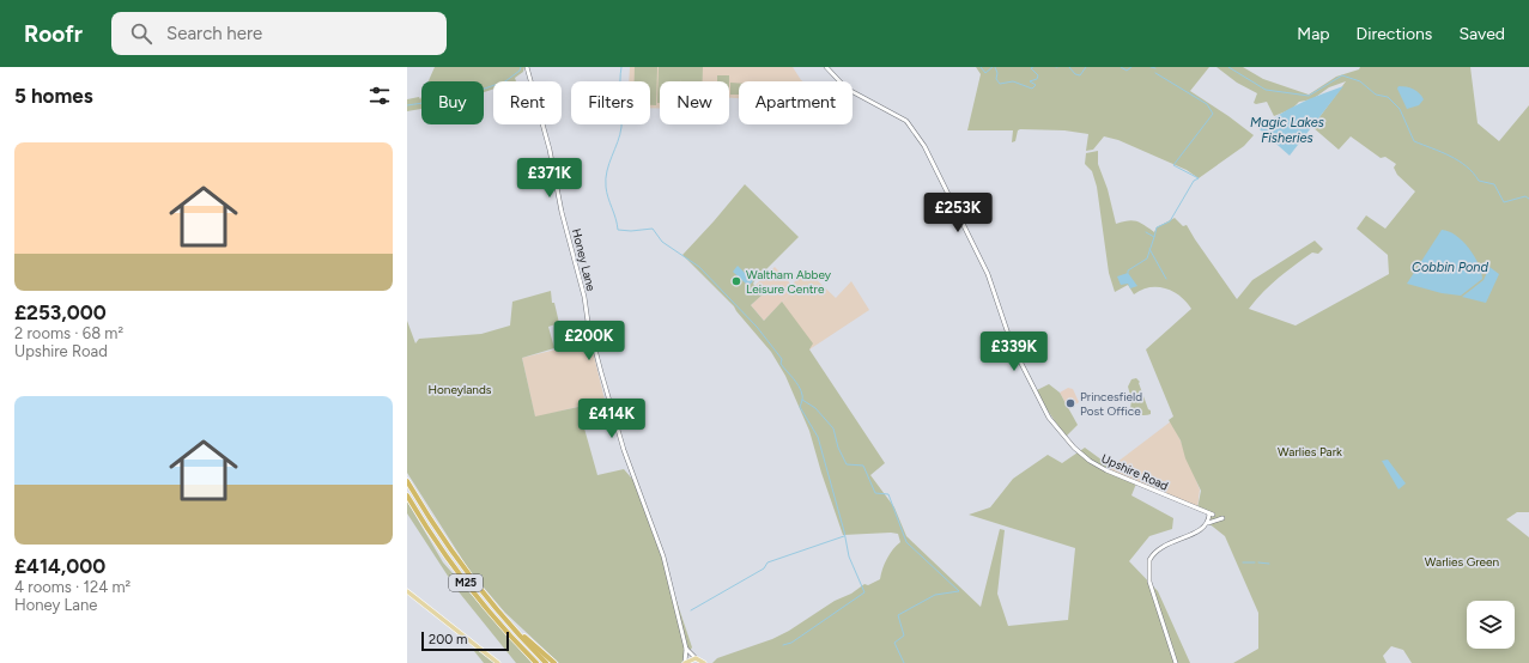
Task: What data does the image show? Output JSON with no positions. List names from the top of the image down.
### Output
{
  "streets": {
    "highway": ["M25"],
    "street": ["Honey Lane", "Upshire Road"]
  },
  "water": ["Magic Lakes Fisheries", "Cobbin Pond"],
  "parks": ["Honeylands", "Warlies Park", "Warlies Green"],
  "places": ["Waltham Abbey Leisure Centre", "Princesfield Post Office"],
  "scale_bar": "200 m",
  "page": {
    "header": "Roofr",
    "search": "Search here",
    "nav": ["Map", "Directions", "Saved"],
    "heading": "5 homes",
    "chip": [
      "Buy",
      "Rent",
      "Filters",
      "New",
      "Apartment"
    ],
    "list": [
      {
        "name": "£253,000",
        "note": "2 rooms · 68 m² · Upshire Road"
      },
      {
        "name": "£414,000",
        "note": "4 rooms · 124 m² · Honey Lane"
      }
    ],
    "price": [
      "£371K",
      "£253K",
      "£200K",
      "£339K",
      "£414K"
    ],
    "scale": "200 m"
  }
}
